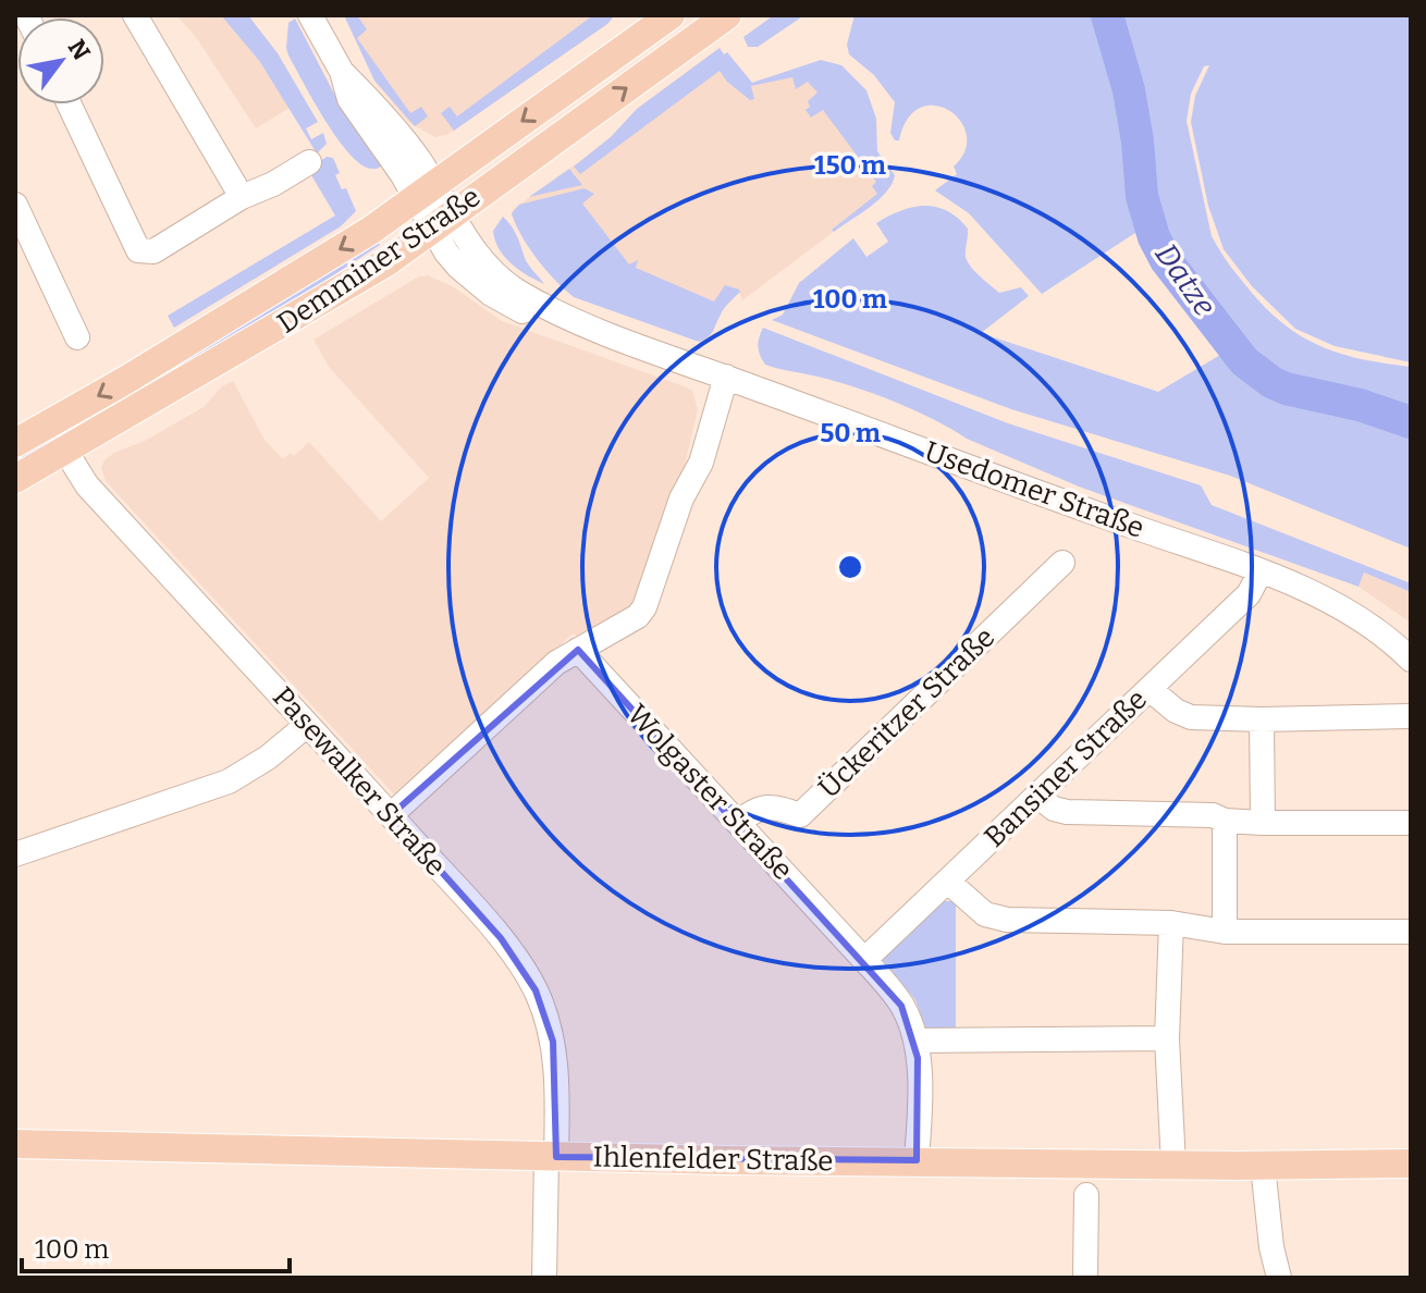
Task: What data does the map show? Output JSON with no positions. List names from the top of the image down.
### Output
{
  "streets": {
    "main road": ["Demminer Straße", "Ihlenfelder Straße"],
    "street": [
      "Usedomer Straße",
      "Ückeritzer Straße",
      "Bansiner Straße",
      "Pasewalker Straße",
      "Wolgaster Straße"
    ]
  },
  "crossings": [
    ["Demminer Straße", "Usedomer Straße"],
    ["Demminer Straße", "Pasewalker Straße"],
    ["Usedomer Straße", "Bansiner Straße"],
    ["Ückeritzer Straße", "Wolgaster Straße"],
    ["Bansiner Straße", "Wolgaster Straße"],
    ["Pasewalker Straße", "Ihlenfelder Straße"],
    ["Wolgaster Straße", "Ihlenfelder Straße"]
  ],
  "water": ["Datze"],
  "scale_bar": "100 m",
  "north": "top right",
  "rings": ["150 m", "100 m", "50 m"]
}
